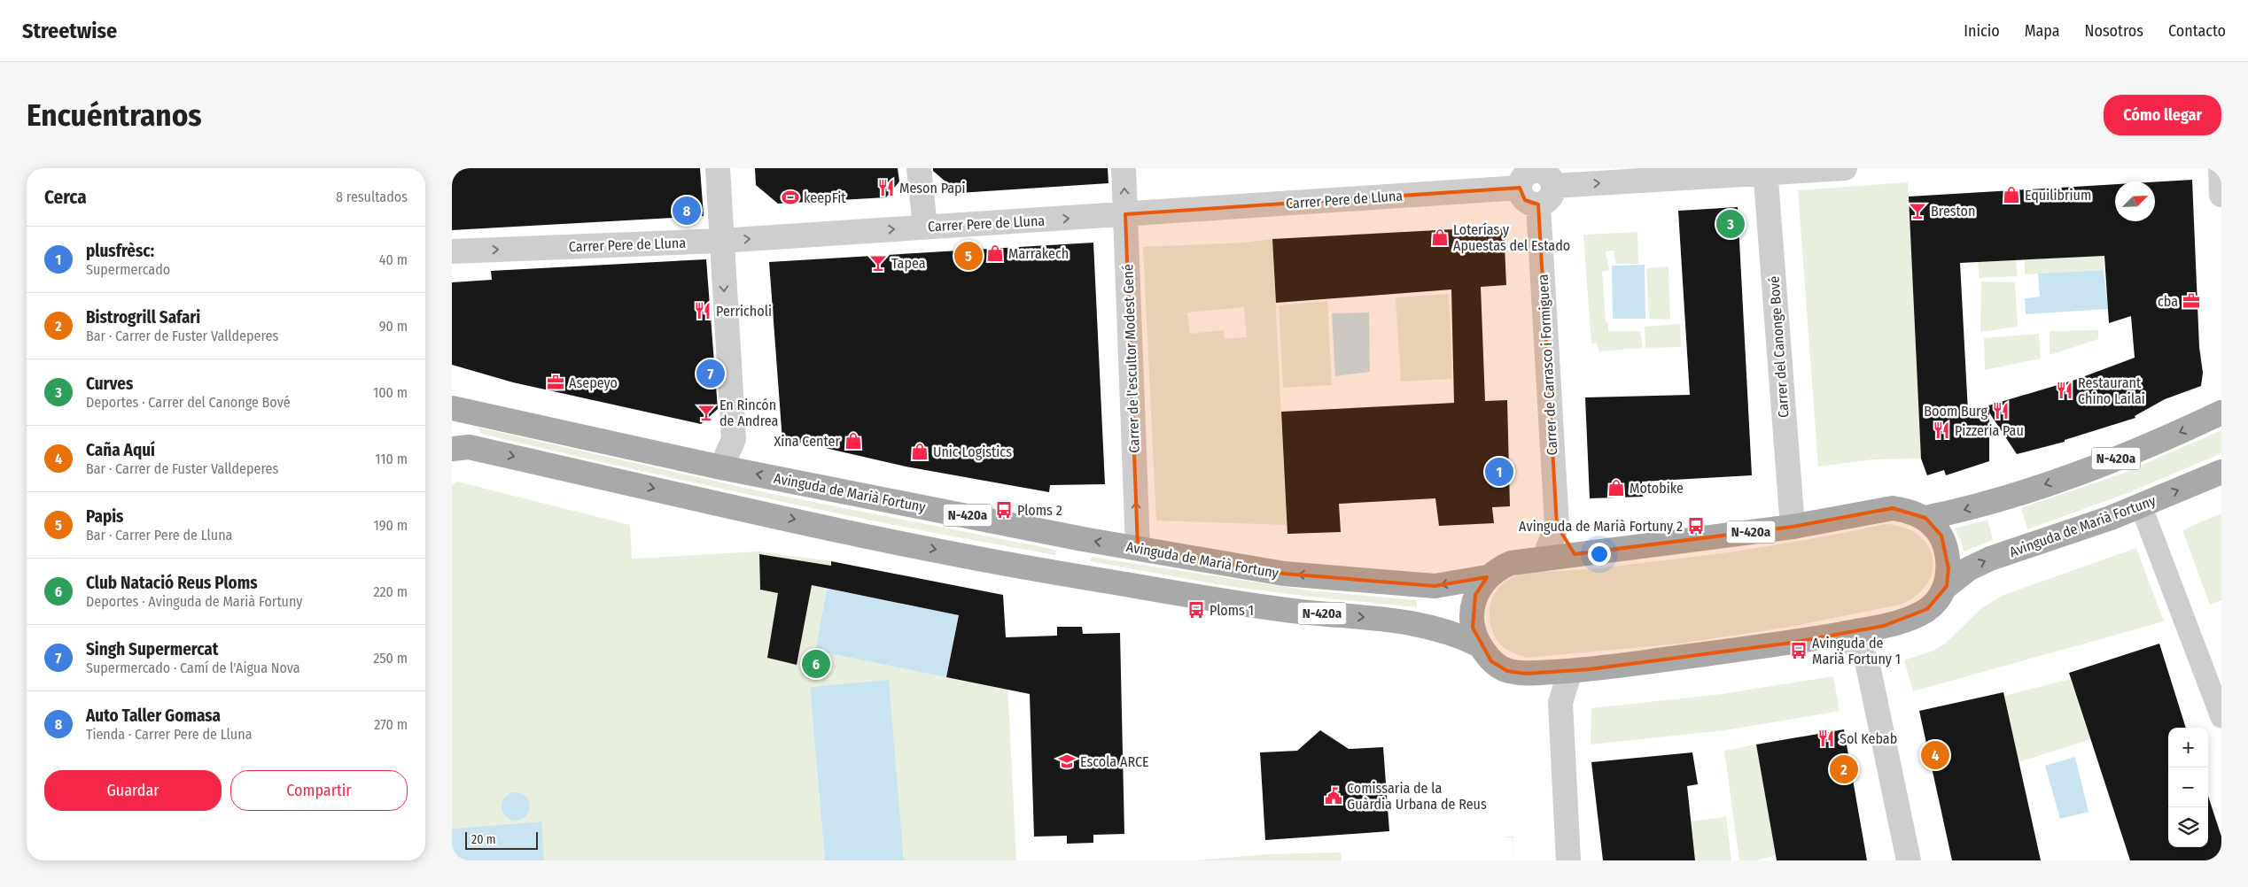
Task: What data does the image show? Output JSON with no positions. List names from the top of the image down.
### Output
{
  "streets": {
    "main road": ["N-420a", "Avinguda de Marià Fortuny"],
    "street": [
      "Carrer Pere de Lluna",
      "Carrer del Canonge Bové",
      "Carrer de l'escultor Modest Gené",
      "Carrer de Carrasco i Formiguera"
    ]
  },
  "crossings": [
    ["Carrer Pere de Lluna", "Carrer de l'escultor Modest Gené"],
    ["Carrer Pere de Lluna", "Carrer de Carrasco i Formiguera"],
    ["Carrer del Canonge Bové", "N-420a"],
    ["Carrer de l'escultor Modest Gené", "Avinguda de Marià Fortuny"],
    ["Carrer de Carrasco i Formiguera", "N-420a"],
    ["N-420a", "Avinguda de Marià Fortuny"]
  ],
  "one_way": ["Carrer Pere de Lluna", "Carrer de l'escultor Modest Gené"],
  "places": {
    "restaurant": [
      "Meson Papi",
      "Perricholi",
      "Restaurant Chino Lailai",
      "Boom Burg",
      "Pizzeria Pau",
      "Sol Kebab"
    ],
    "shop": [
      "Equilibrium",
      "Loterías y Apuestas del Estado",
      "Marrakech",
      "Xina Center",
      "Unic Logistics",
      "Motobike"
    ],
    "sports": ["keepFit"],
    "bar": ["Breston", "Tapea", "En Rincón de Andrea"],
    "office": ["cba", "Asepeyo"],
    "bus stop": [
      "Ploms 2",
      "Avinguda de Marià Fortuny 2",
      "Ploms 1",
      "Avinguda de Marià Fortuny 1"
    ],
    "school or university": ["Escola ARCE"],
    "public building": ["Comissaria de la Guàrdia Urbana de Reus"]
  },
  "scale_bar": "20 m",
  "north": "top right",
  "page": {
    "header": "Streetwise",
    "nav": [
      "Inicio",
      "Mapa",
      "Nosotros",
      "Contacto"
    ],
    "buttons": [
      "Cómo llegar",
      ["Guardar", "Compartir"]
    ],
    "title": "Encuéntranos",
    "heading": ["Cerca", "8 resultados"],
    "pins": [
      "8",
      "3",
      "5",
      "7",
      "1",
      "6",
      "4",
      "2"
    ],
    "list": [
      {
        "mark": "1",
        "name": "plusfrèsc:",
        "note": "Supermercado",
        "value": "40 m"
      },
      {
        "mark": "2",
        "name": "Bistrogrill Safari",
        "note": "Bar · Carrer de Fuster Valldeperes",
        "value": "90 m"
      },
      {
        "mark": "3",
        "name": "Curves",
        "note": "Deportes · Carrer del Canonge Bové",
        "value": "100 m"
      },
      {
        "mark": "4",
        "name": "Caña Aquí",
        "note": "Bar · Carrer de Fuster Valldeperes",
        "value": "110 m"
      },
      {
        "mark": "5",
        "name": "Papis",
        "note": "Bar · Carrer Pere de Lluna",
        "value": "190 m"
      },
      {
        "mark": "6",
        "name": "Club Natació Reus Ploms",
        "note": "Deportes · Avinguda de Marià Fortuny",
        "value": "220 m"
      },
      {
        "mark": "7",
        "name": "Singh Supermercat",
        "note": "Supermercado · Camí de l'Aigua Nova",
        "value": "250 m"
      },
      {
        "mark": "8",
        "name": "Auto Taller Gomasa",
        "note": "Tienda · Carrer Pere de Lluna",
        "value": "270 m"
      }
    ],
    "map_buttons": ["+", "−"],
    "scale": "20 m"
  }
}
